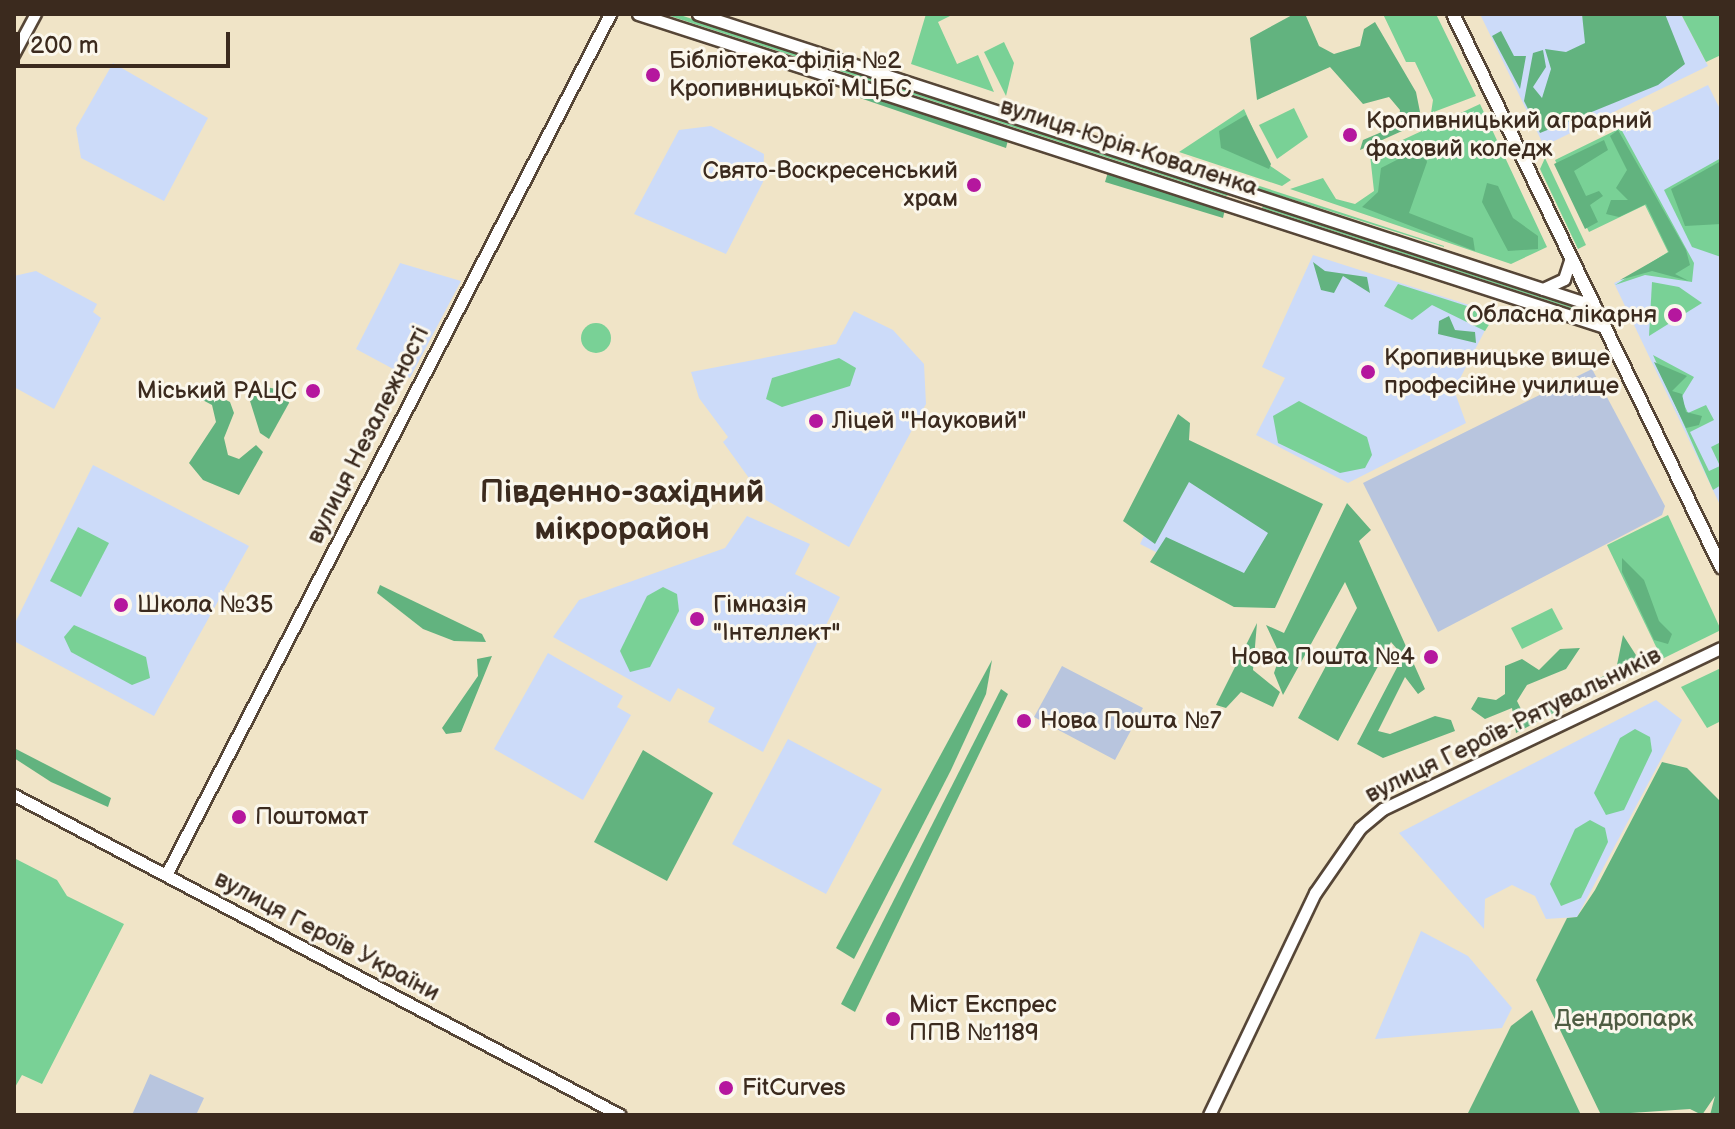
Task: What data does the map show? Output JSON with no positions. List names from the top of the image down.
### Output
{
  "streets": {
    "main road": [
      "вулиця Юрія Коваленка",
      "вулиця Незалежності",
      "вулиця Героїв-Рятувальників",
      "вулиця Героїв України"
    ]
  },
  "crossings": [
    ["вулиця Незалежності", "вулиця Героїв України"]
  ],
  "districts": ["Південно-західний мікрорайон"],
  "parks": ["Дендропарк"],
  "places": [
    "Бібліотека-філія №2 Кропивницької МЦБС",
    "Кропивницький аграрний фаховий коледж",
    "Свято-Воскресенський храм",
    "Обласна лікарня",
    "Кропивницьке вище професійне училище",
    "Міський РАЦС",
    "Ліцей \"Науковий\"",
    "Школа №35",
    "Гімназія \"Інтеллект\"",
    "Нова Пошта №4",
    "Нова Пошта №7",
    "Поштомат",
    "Міст Експрес ППВ №1189",
    "FitCurves"
  ],
  "scale_bar": "200 m"
}
